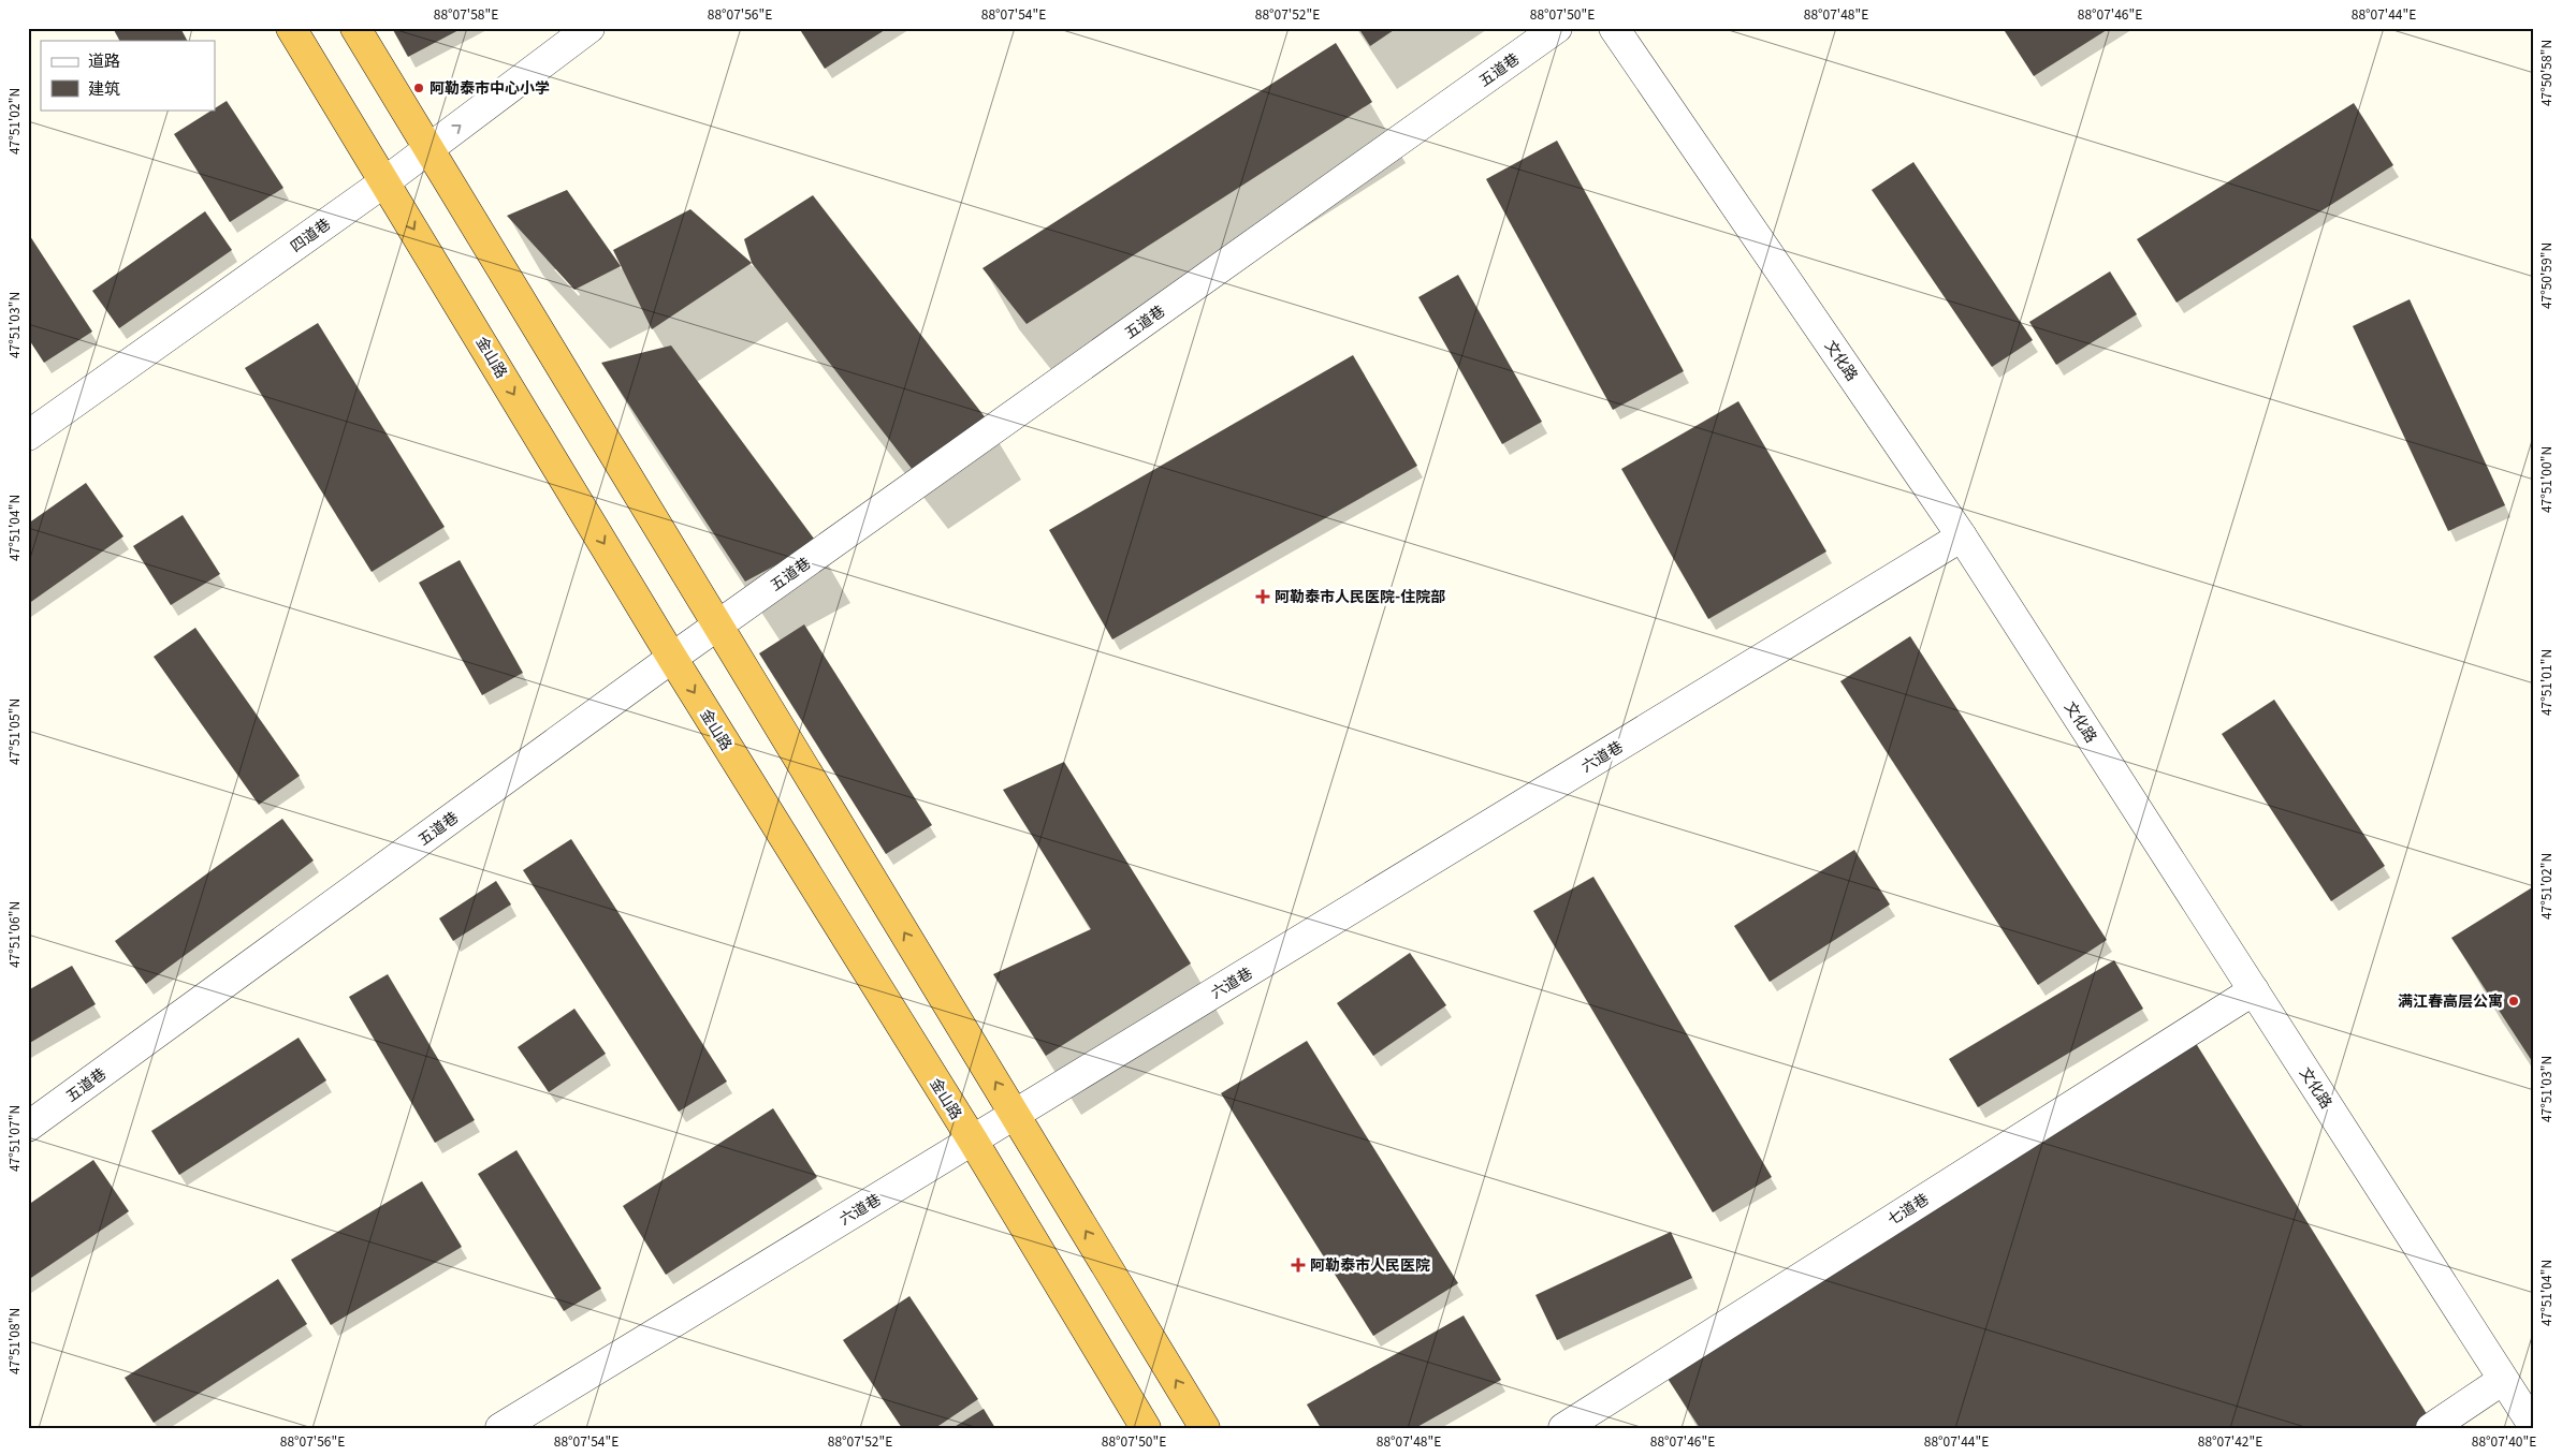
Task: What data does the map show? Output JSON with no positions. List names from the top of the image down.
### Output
{
  "streets": {
    "highway": ["金山路"],
    "street": [
      "五道巷",
      "四道巷",
      "文化路",
      "六道巷",
      "七道巷"
    ]
  },
  "crossings": [
    ["五道巷", "金山路"],
    ["四道巷", "金山路"],
    ["金山路", "六道巷"],
    ["文化路", "六道巷"],
    ["文化路", "七道巷"]
  ],
  "places": {
    "other": ["阿勒泰市中心小学", "满江春高层公寓"],
    "health": ["阿勒泰市人民医院-住院部", "阿勒泰市人民医院"]
  },
  "legend": ["道路", "建筑"],
  "coordinates": [
    "88°07'58\"E",
    "88°07'56\"E",
    "88°07'54\"E",
    "88°07'52\"E",
    "88°07'50\"E",
    "88°07'48\"E",
    "88°07'46\"E",
    "88°07'44\"E",
    "47°50'58\"N",
    "47°51'02\"N",
    "47°50'59\"N",
    "47°51'03\"N",
    "47°51'00\"N",
    "47°51'04\"N",
    "47°51'01\"N",
    "47°51'05\"N",
    "47°51'06\"N",
    "47°51'07\"N",
    "47°51'08\"N",
    "88°07'42\"E",
    "88°07'40\"E"
  ]
}
